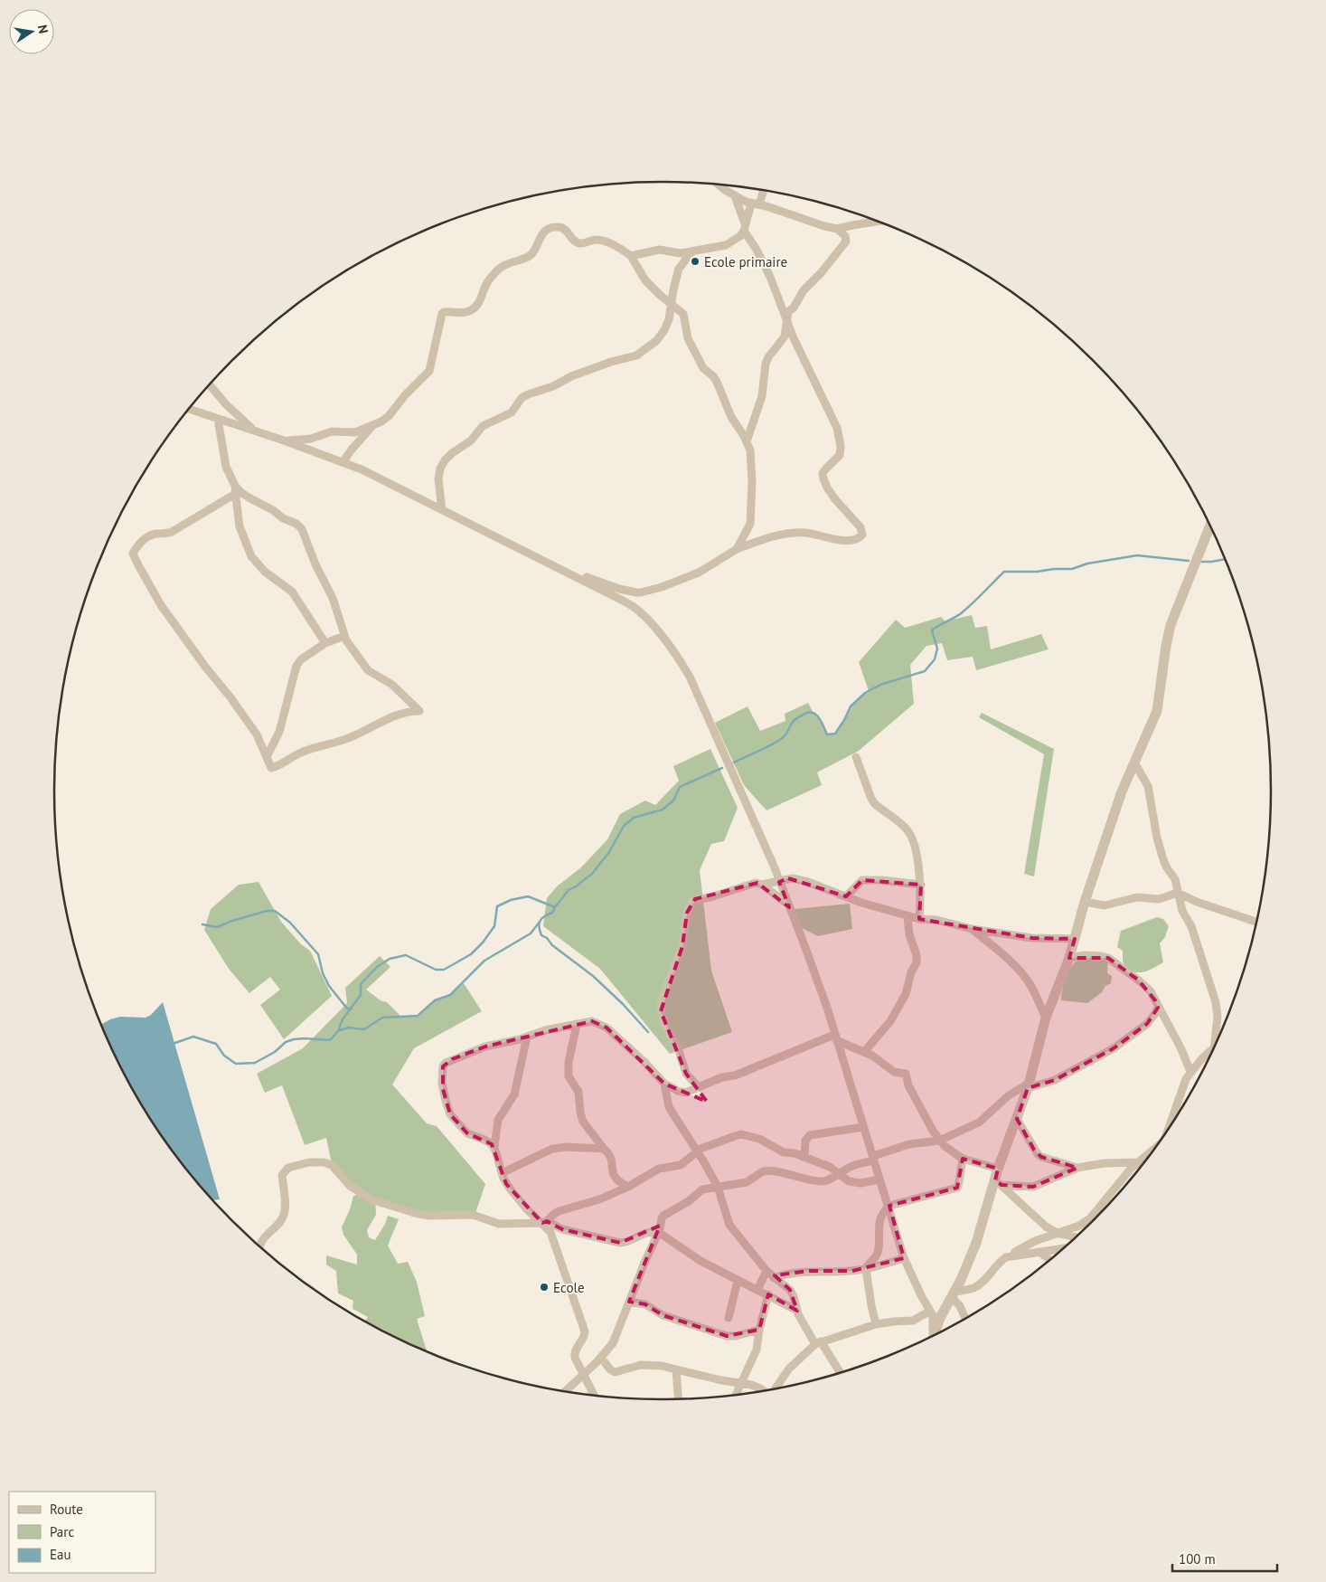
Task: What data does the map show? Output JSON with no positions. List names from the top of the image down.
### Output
{
  "places": ["Ecole primaire", "Ecole"],
  "legend": ["Route", "Parc", "Eau"],
  "scale_bar": "100 m",
  "north": "right"
}
